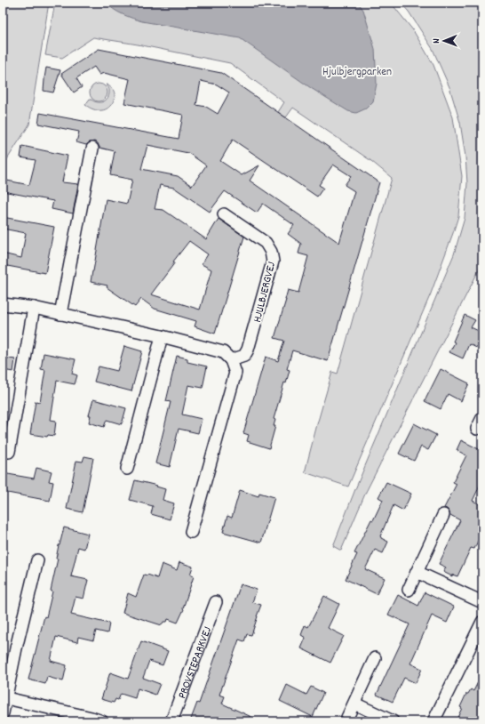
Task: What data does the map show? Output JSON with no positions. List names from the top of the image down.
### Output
{
  "streets": {
    "street": ["HJULBJERGVEJ", "PROVSTEPARKVEJ"]
  },
  "parks": ["Hjulbjergparken"],
  "north": "left"
}
